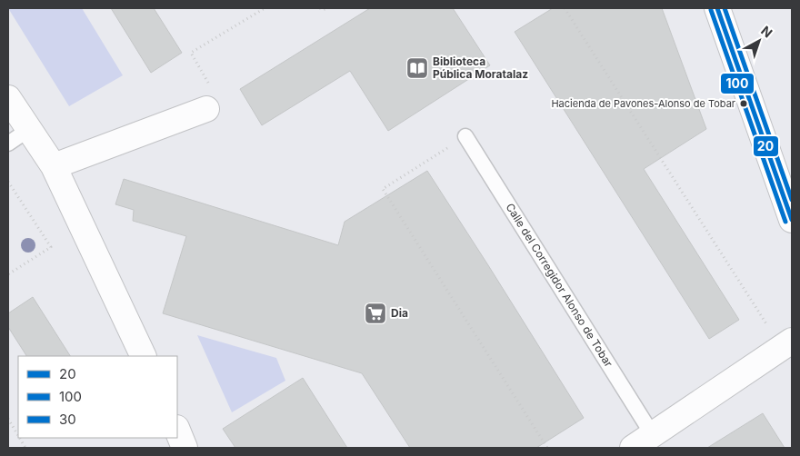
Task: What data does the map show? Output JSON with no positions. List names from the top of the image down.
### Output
{
  "streets": {
    "street": ["Calle del Corregidor Alonso de Tobar"]
  },
  "places": {
    "library": ["Biblioteca Pública Moratalaz"],
    "other": ["Hacienda de Pavones-Alonso de Tobar"],
    "supermarket": ["Dia"]
  },
  "lines": ["transit line 20", "transit line 30", "transit line 100"],
  "legend": ["20", "100", "30"],
  "north": "top right"
}
